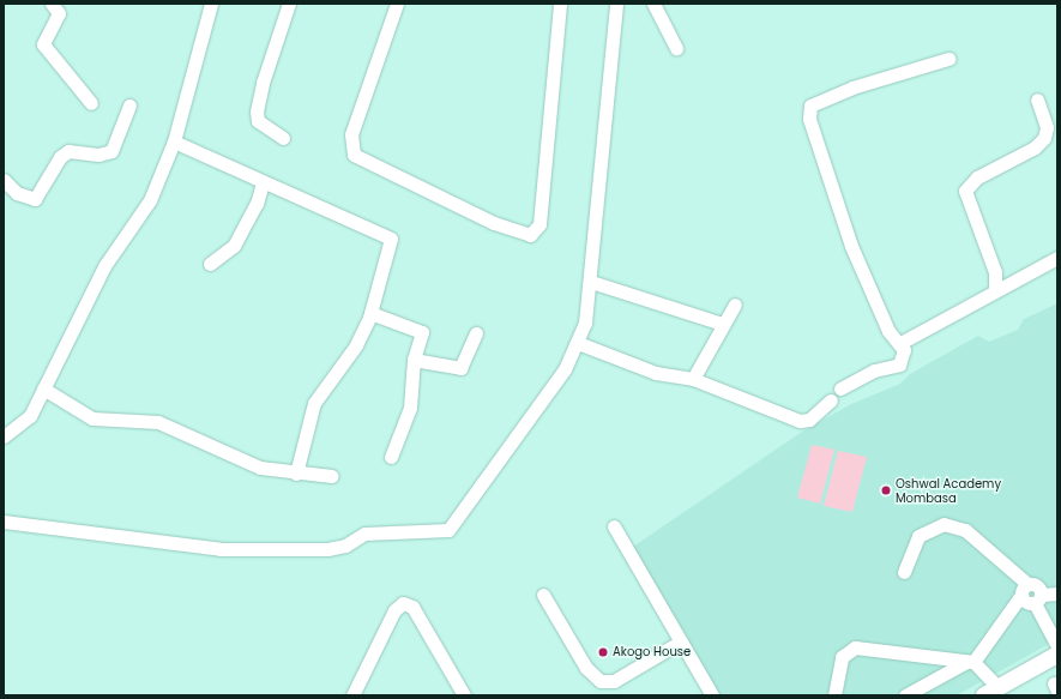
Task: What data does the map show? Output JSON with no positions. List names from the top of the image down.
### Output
{
  "places": ["Oshwal Academy Mombasa", "Akogo House"]
}
